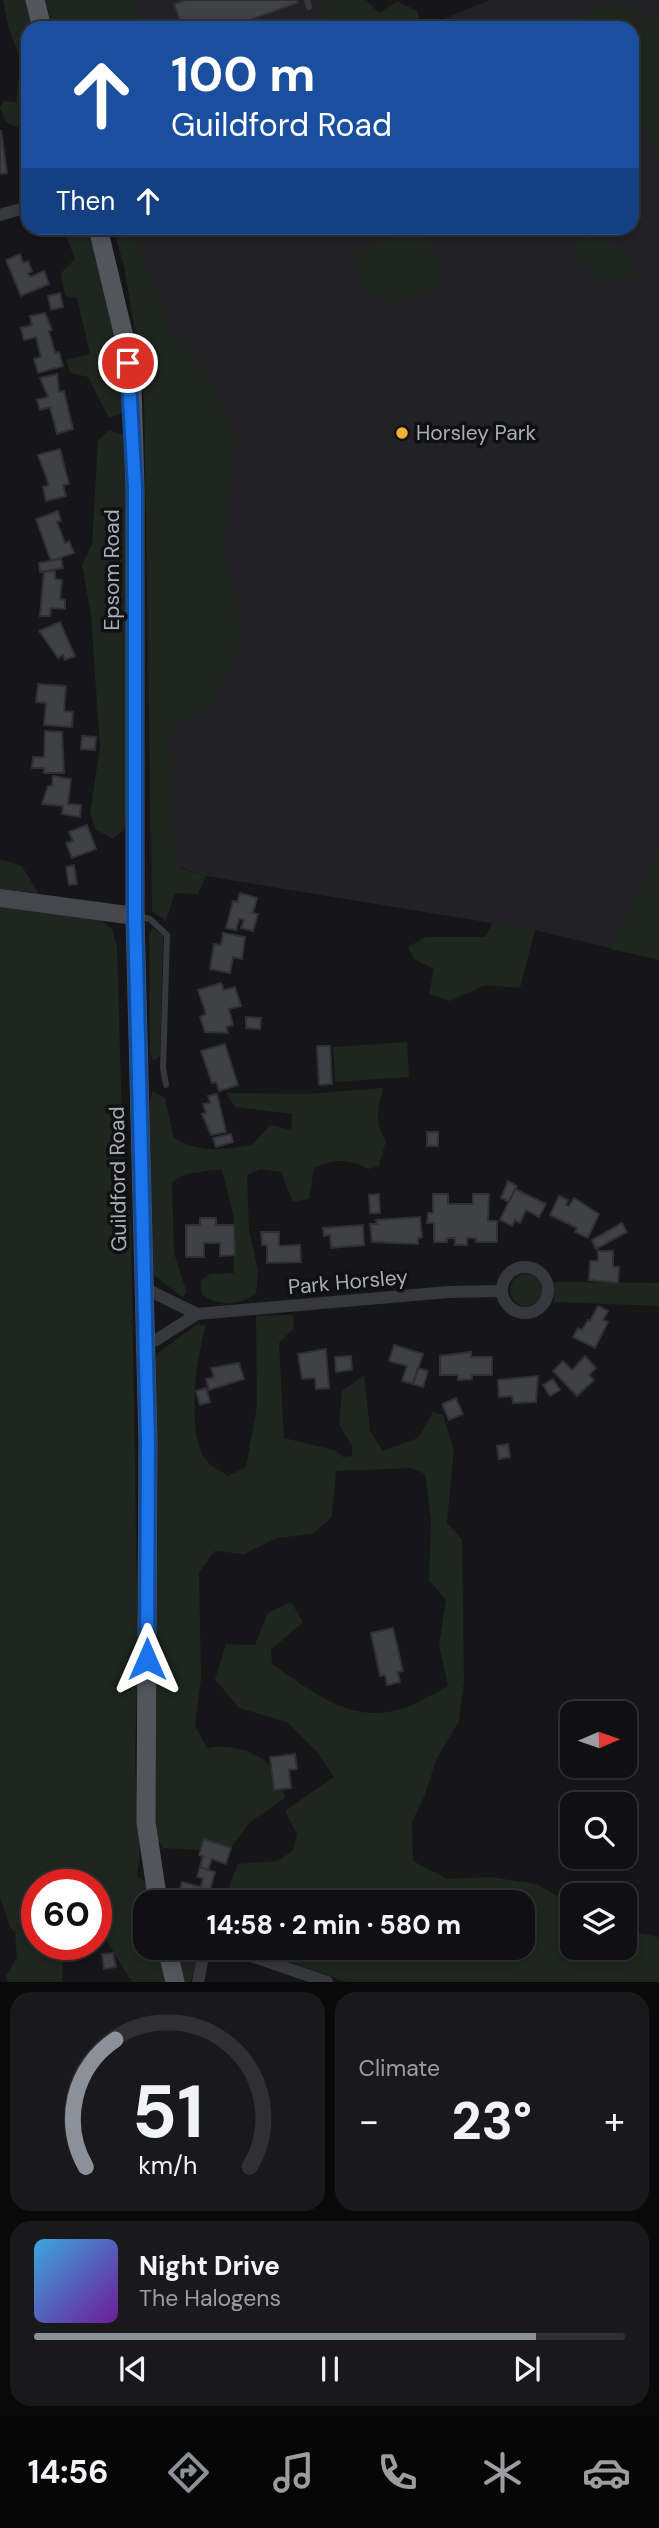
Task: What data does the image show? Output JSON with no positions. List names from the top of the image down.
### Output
{
  "streets": {
    "main road": ["Epsom Road", "Guildford Road"],
    "street": ["Park Horsley"]
  },
  "crossings": [
    ["Epsom Road", "Guildford Road"],
    ["Guildford Road", "Park Horsley"]
  ],
  "places": ["Horsley Park"],
  "north": "right",
  "page": {
    "turn": ["100 m", "Guildford Road"],
    "then": "Then",
    "limit": "60",
    "trip": "14:58 · 2 min · 580 m",
    "tile": "Climate",
    "heat": ["−", "23°", "+"],
    "song": ["Night Drive", "The Halogens"],
    "tabs": "14:56",
    "gauge": ["51", "km/h"]
  }
}
